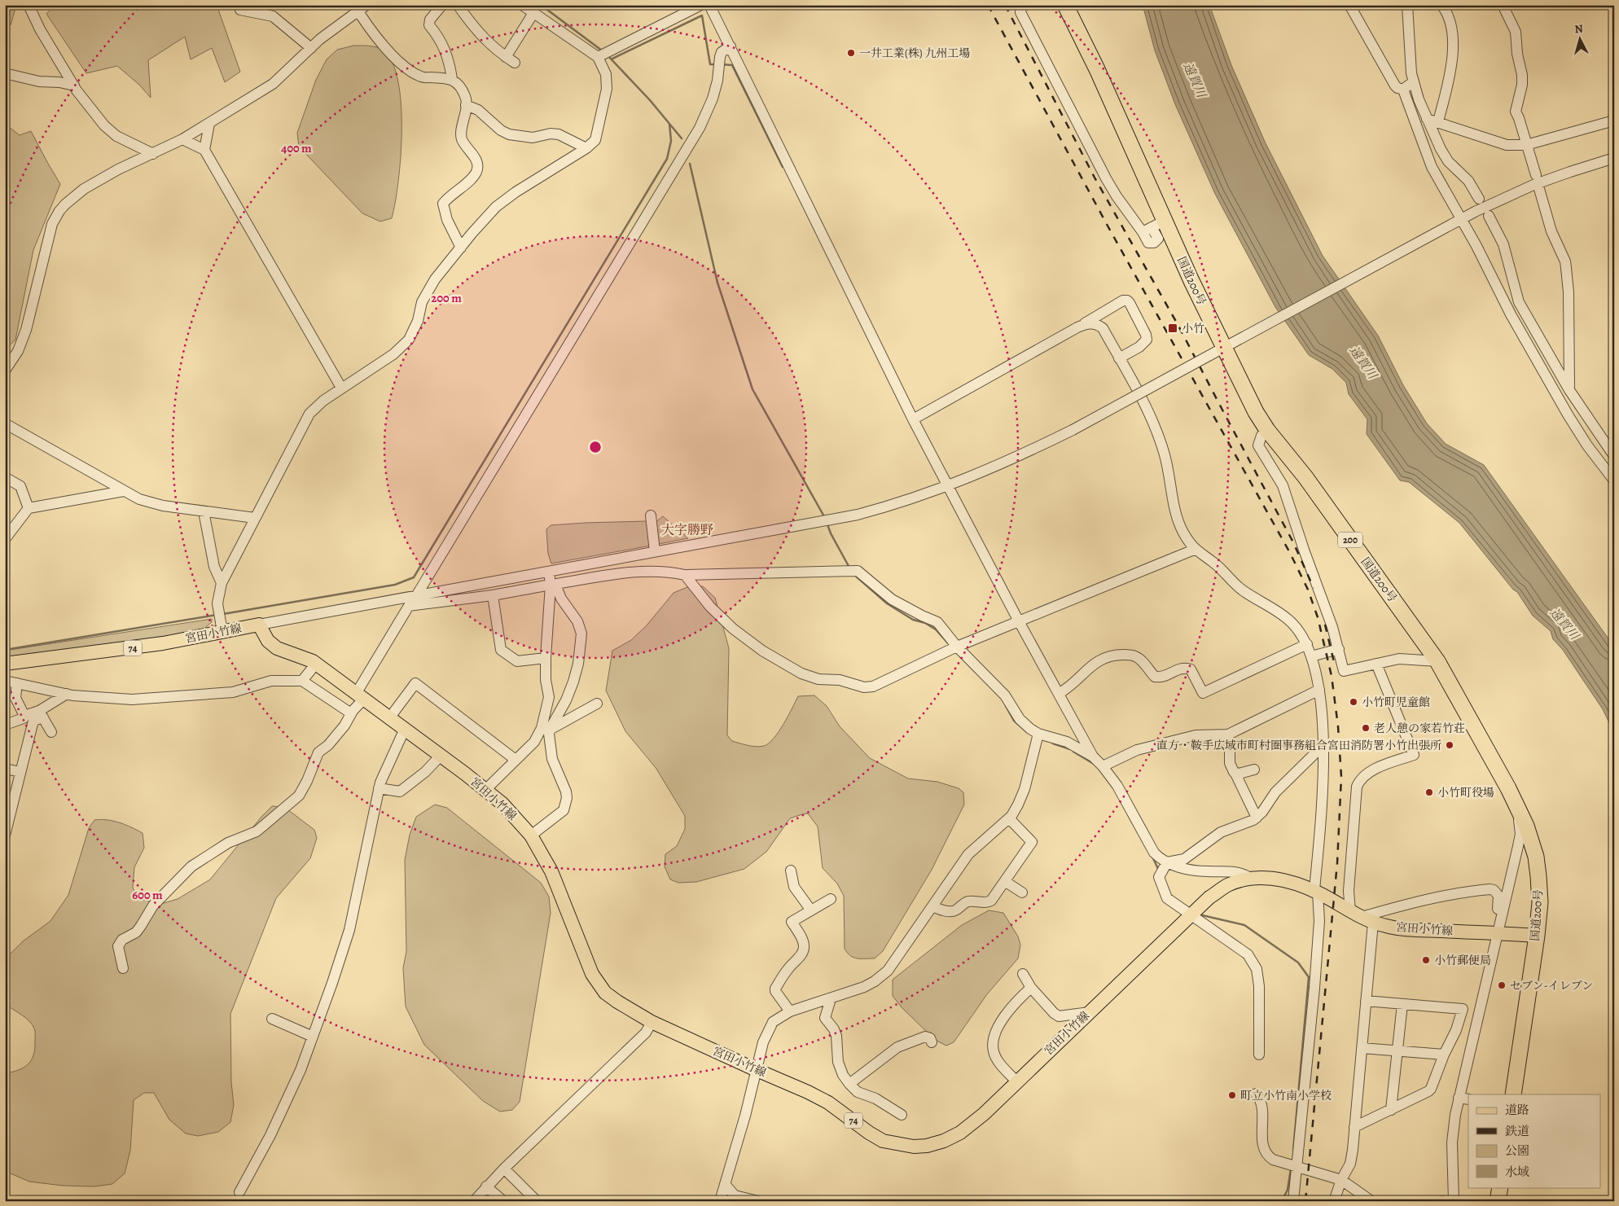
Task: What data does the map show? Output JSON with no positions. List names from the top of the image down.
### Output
{
  "streets": {
    "highway": ["国道200号", "200"],
    "main road": ["宮田小竹線", "74"]
  },
  "crossings": [
    ["国道200号", "宮田小竹線"]
  ],
  "districts": ["大字勝野"],
  "water": ["遠賀川"],
  "places": {
    "other": [
      "一井工業(株) 九州工場",
      "小竹町児童館",
      "老人憩の家若竹荘",
      "直方・鞍手広域市町村圏事務組合宮田消防署小竹出張所",
      "小竹町役場",
      "小竹郵便局",
      "セブン-イレブン",
      "町立小竹南小学校"
    ],
    "transit": ["小竹"]
  },
  "legend": [
    "道路",
    "鉄道",
    "公園",
    "水域"
  ],
  "north": "top",
  "rings": ["400 m", "200 m", "600 m"]
}
